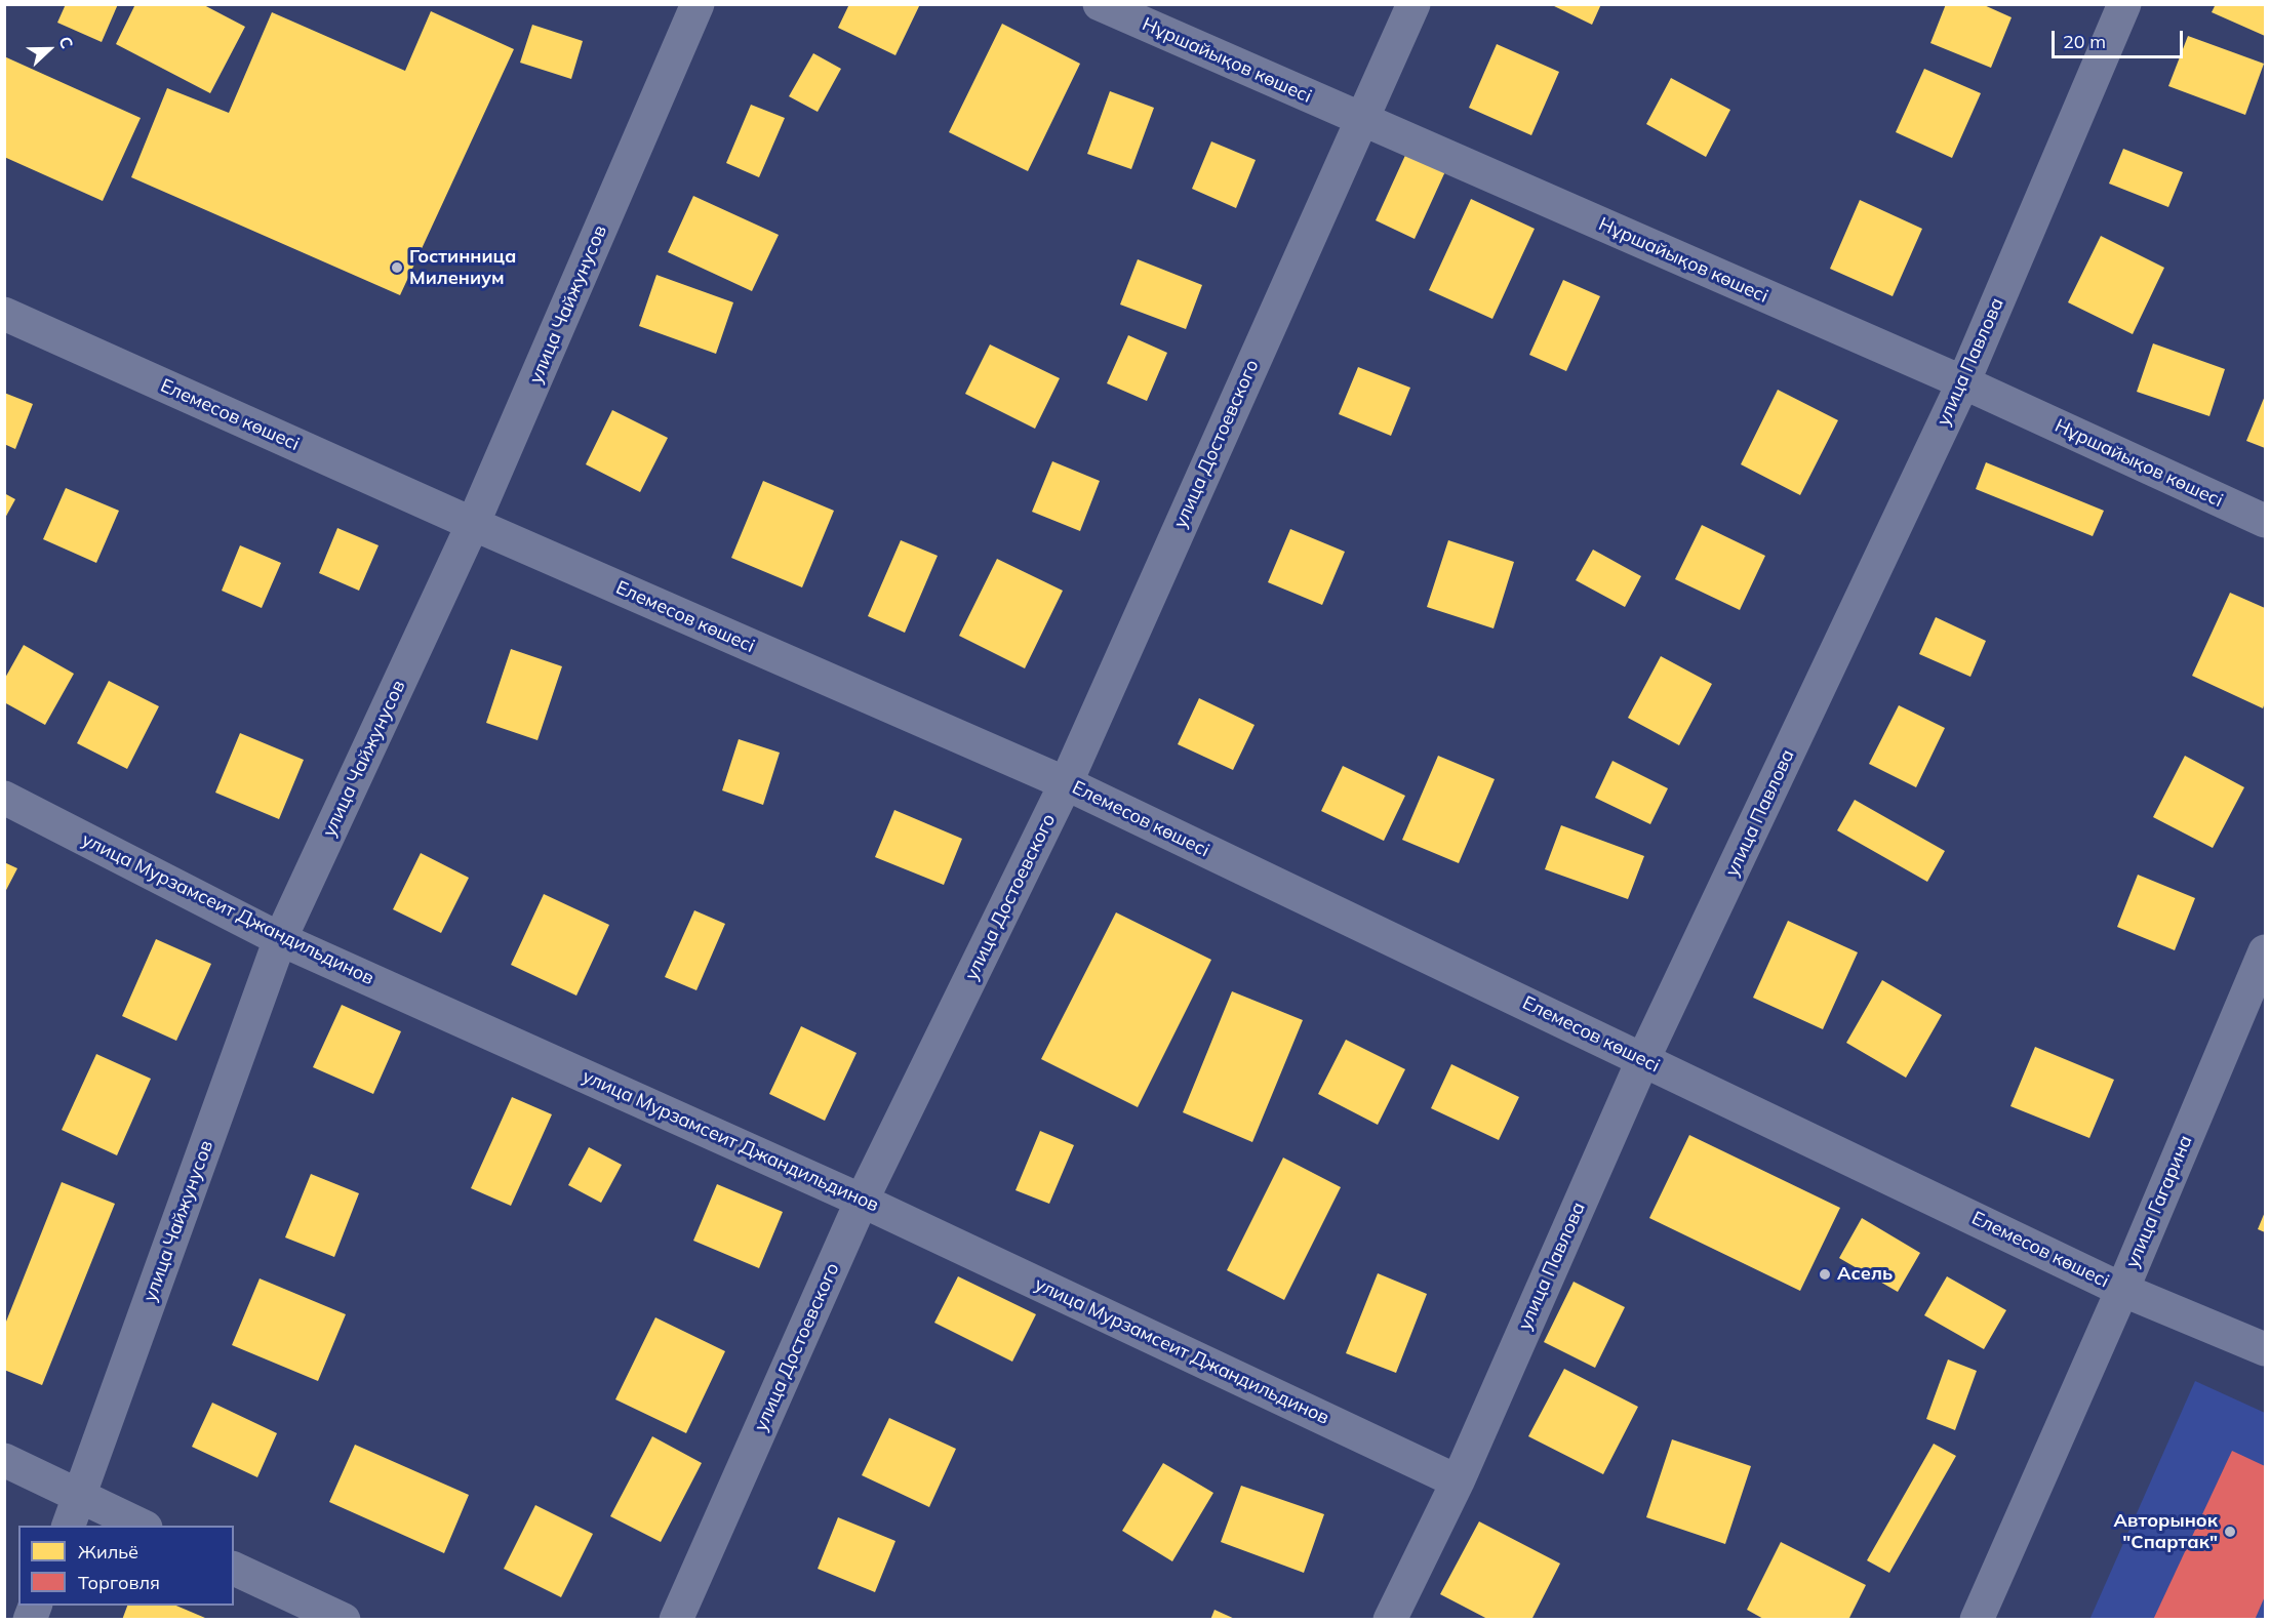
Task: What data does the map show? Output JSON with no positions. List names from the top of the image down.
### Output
{
  "streets": {
    "street": [
      "Нұршайықов көшесі",
      "улица Чайжунусов",
      "улица Павлова",
      "Елемесов көшесі",
      "улица Достоевского",
      "улица Мурзамсеит Джандильдинов",
      "улица Гагарина"
    ]
  },
  "crossings": [
    ["Нұршайықов көшесі", "улица Павлова"],
    ["Нұршайықов көшесі", "улица Достоевского"],
    ["улица Чайжунусов", "Елемесов көшесі"],
    ["улица Чайжунусов", "улица Мурзамсеит Джандильдинов"],
    ["улица Павлова", "Елемесов көшесі"],
    ["улица Павлова", "улица Мурзамсеит Джандильдинов"],
    ["Елемесов көшесі", "улица Достоевского"],
    ["Елемесов көшесі", "улица Гагарина"],
    ["улица Достоевского", "улица Мурзамсеит Джандильдинов"]
  ],
  "places": ["Гостинница Милениум", "Асель", "Авторынок \"Спартак\""],
  "legend": ["Жильё", "Торговля"],
  "scale_bar": "20 m",
  "north": "right"
}
